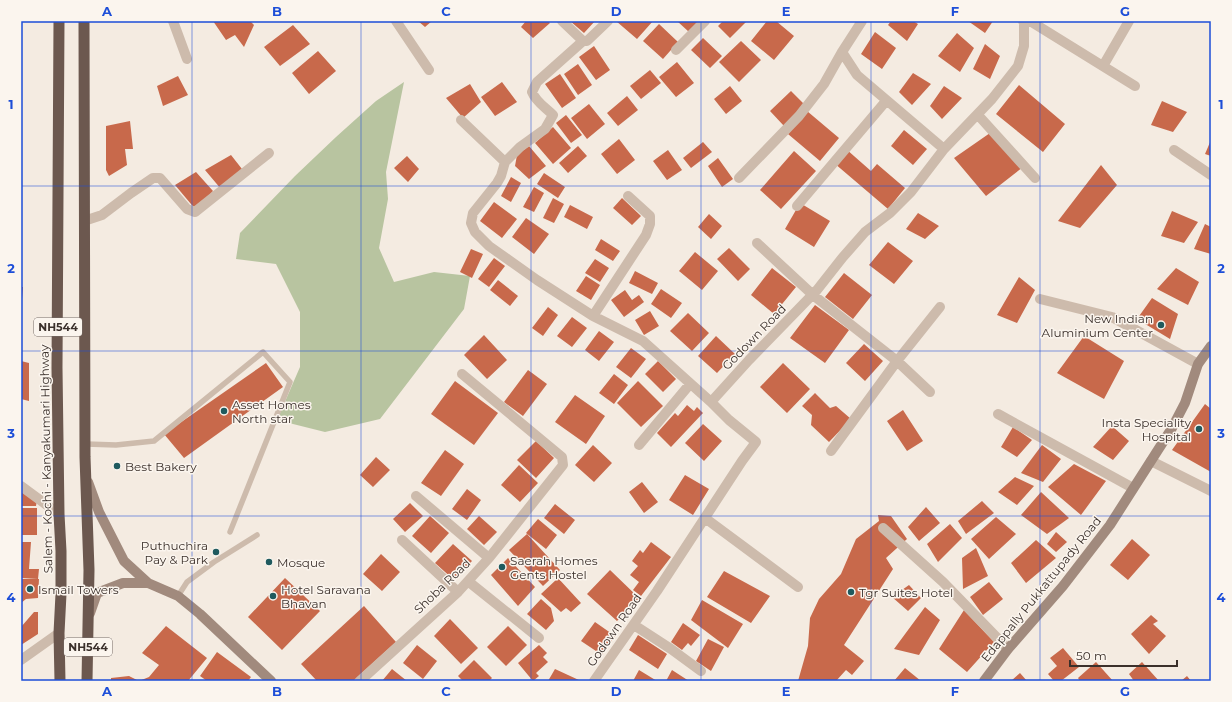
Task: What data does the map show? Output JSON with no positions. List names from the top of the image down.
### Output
{
  "streets": {
    "highway": ["NH544", "Salem - Kochi - Kanyakumari Highway"],
    "main road": ["Edappally Pukkattupady Road"],
    "street": ["Godown Road", "Shoba Road"]
  },
  "places": [
    "New Indian Aluminium Center",
    "Asset Homes North star",
    "Insta Speciality Hospital",
    "Best Bakery",
    "Puthuchira Pay & Park",
    "Mosque",
    "Saerah Homes Gents Hostel",
    "Ismail Towers",
    "Tgr Suites Hotel",
    "Hotel Saravana Bhavan"
  ],
  "scale_bar": "50 m",
  "grid": {
    "columns": [
      "A",
      "B",
      "C",
      "D",
      "E",
      "F",
      "G"
    ],
    "rows": [
      "1",
      "2",
      "3",
      "4"
    ]
  }
}
